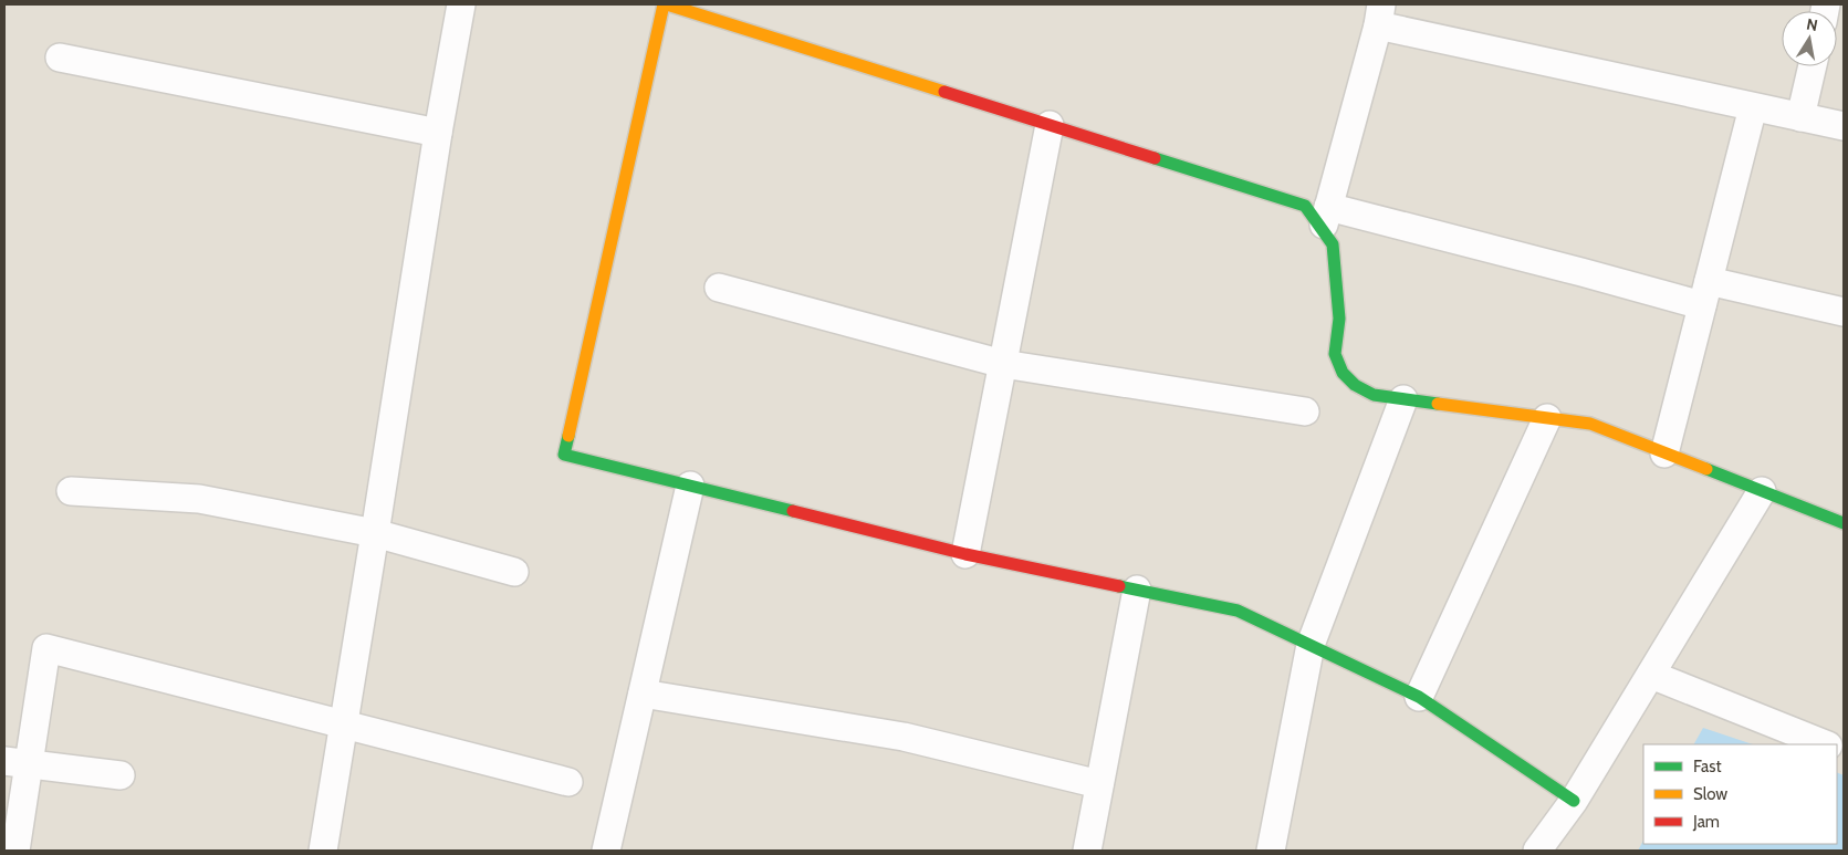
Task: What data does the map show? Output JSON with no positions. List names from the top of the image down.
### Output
{
  "legend": ["Fast", "Slow", "Jam"],
  "north": "top"
}
